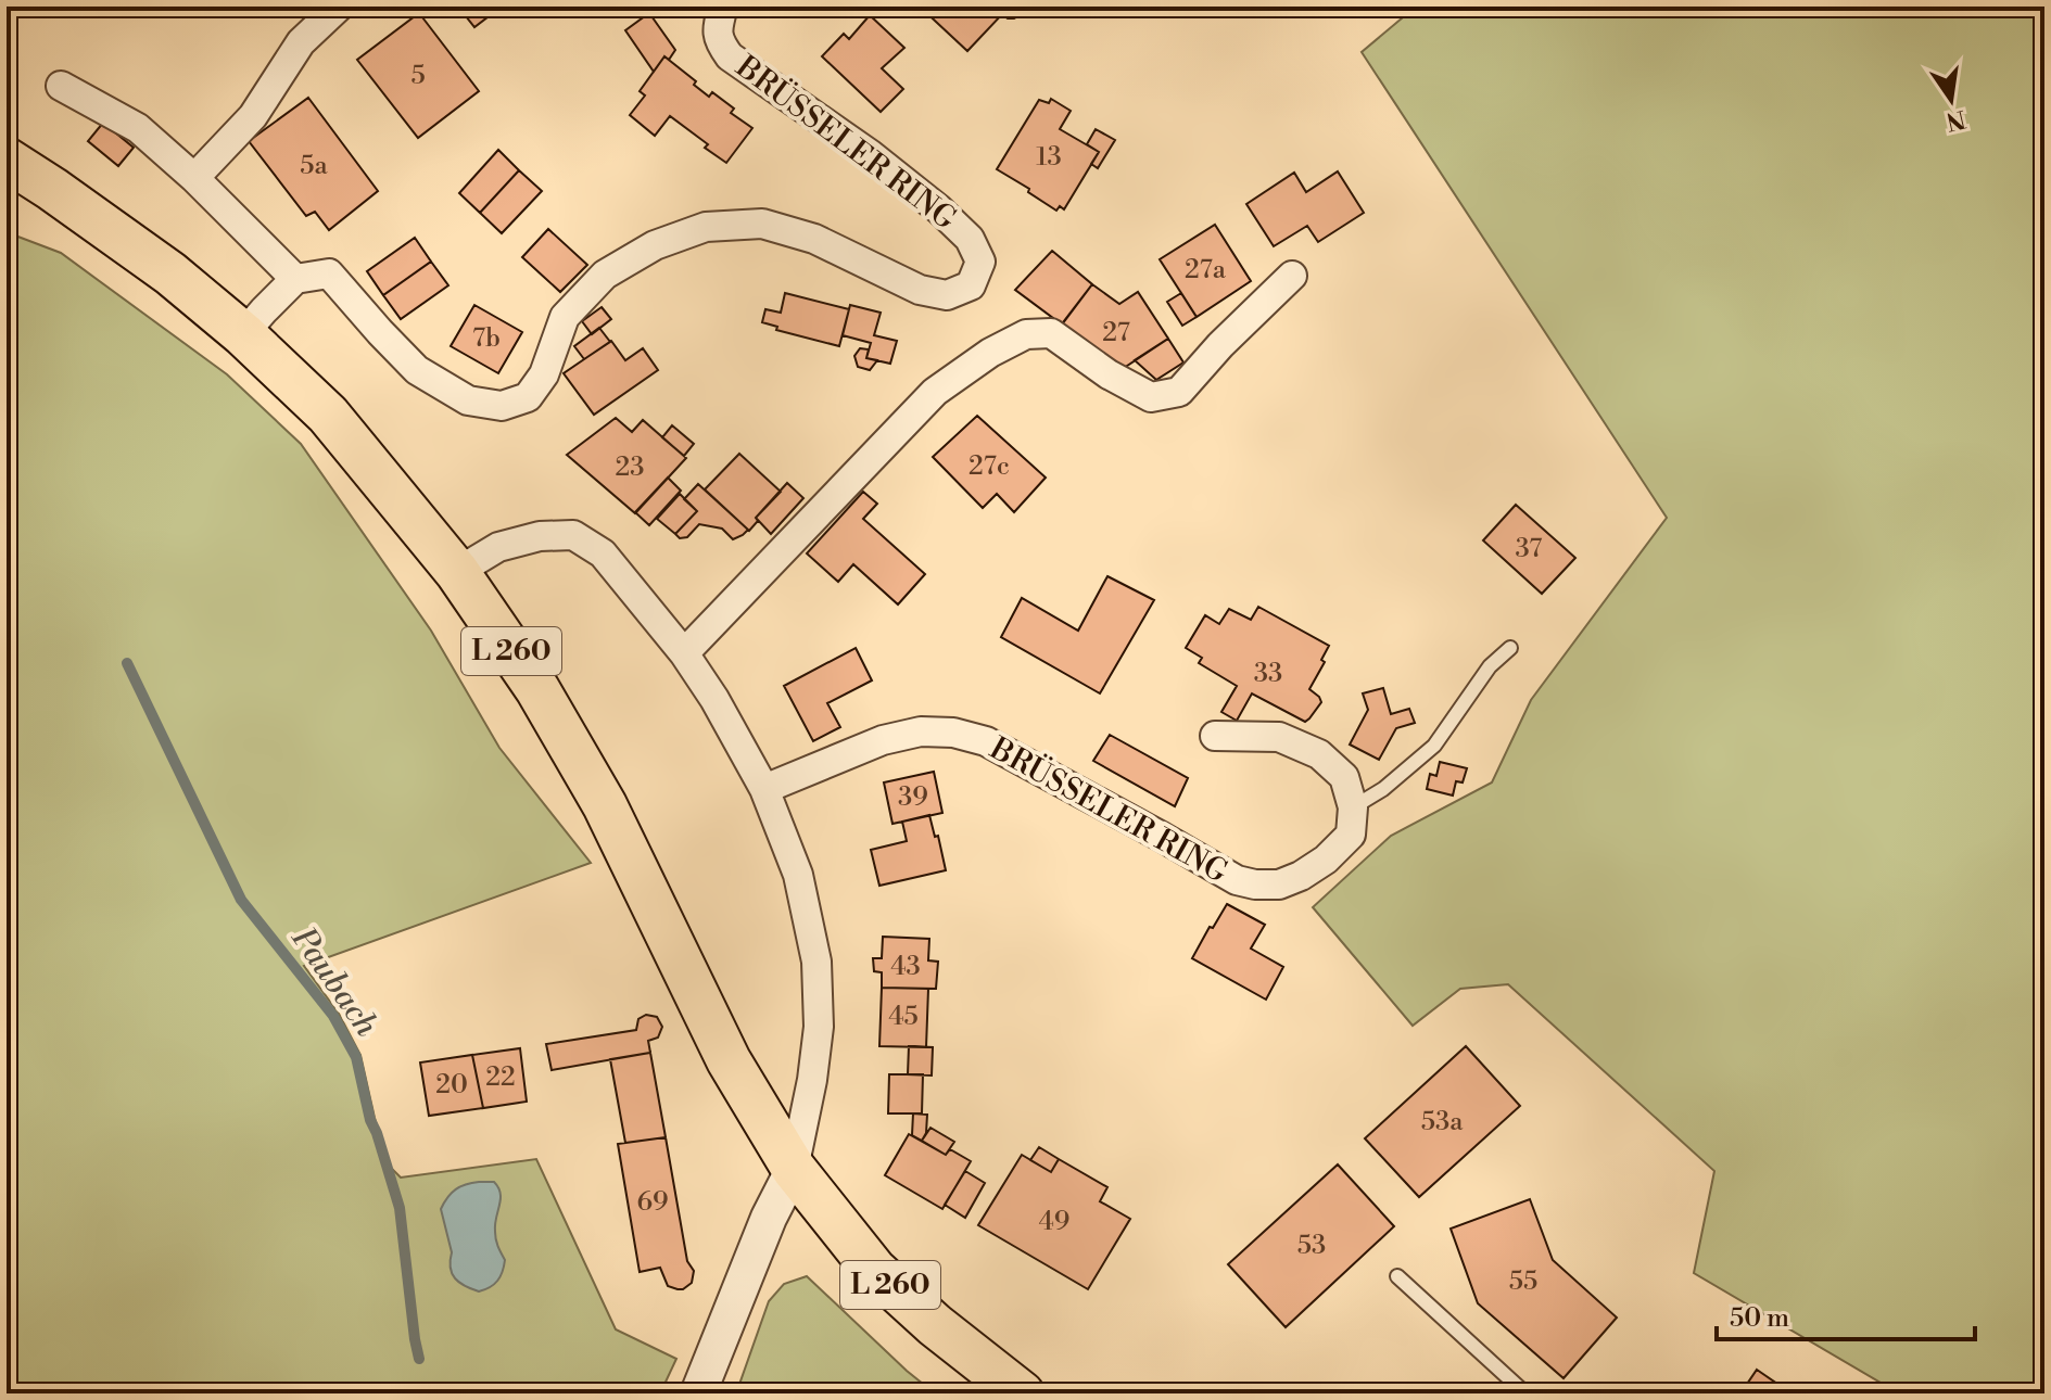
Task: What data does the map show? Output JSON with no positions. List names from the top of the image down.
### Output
{
  "streets": {
    "main road": ["L 260"],
    "street": ["BRÜSSELER RING"]
  },
  "water": ["Paubach"],
  "house_numbers": [
    "5",
    "13",
    "5a",
    "27a",
    "27",
    "7b",
    "27c",
    "23",
    "37",
    "33",
    "39",
    "43",
    "45",
    "22",
    "20",
    "53a",
    "69",
    "49",
    "53",
    "55"
  ],
  "scale_bar": "50 m",
  "north": "bottom"
}
